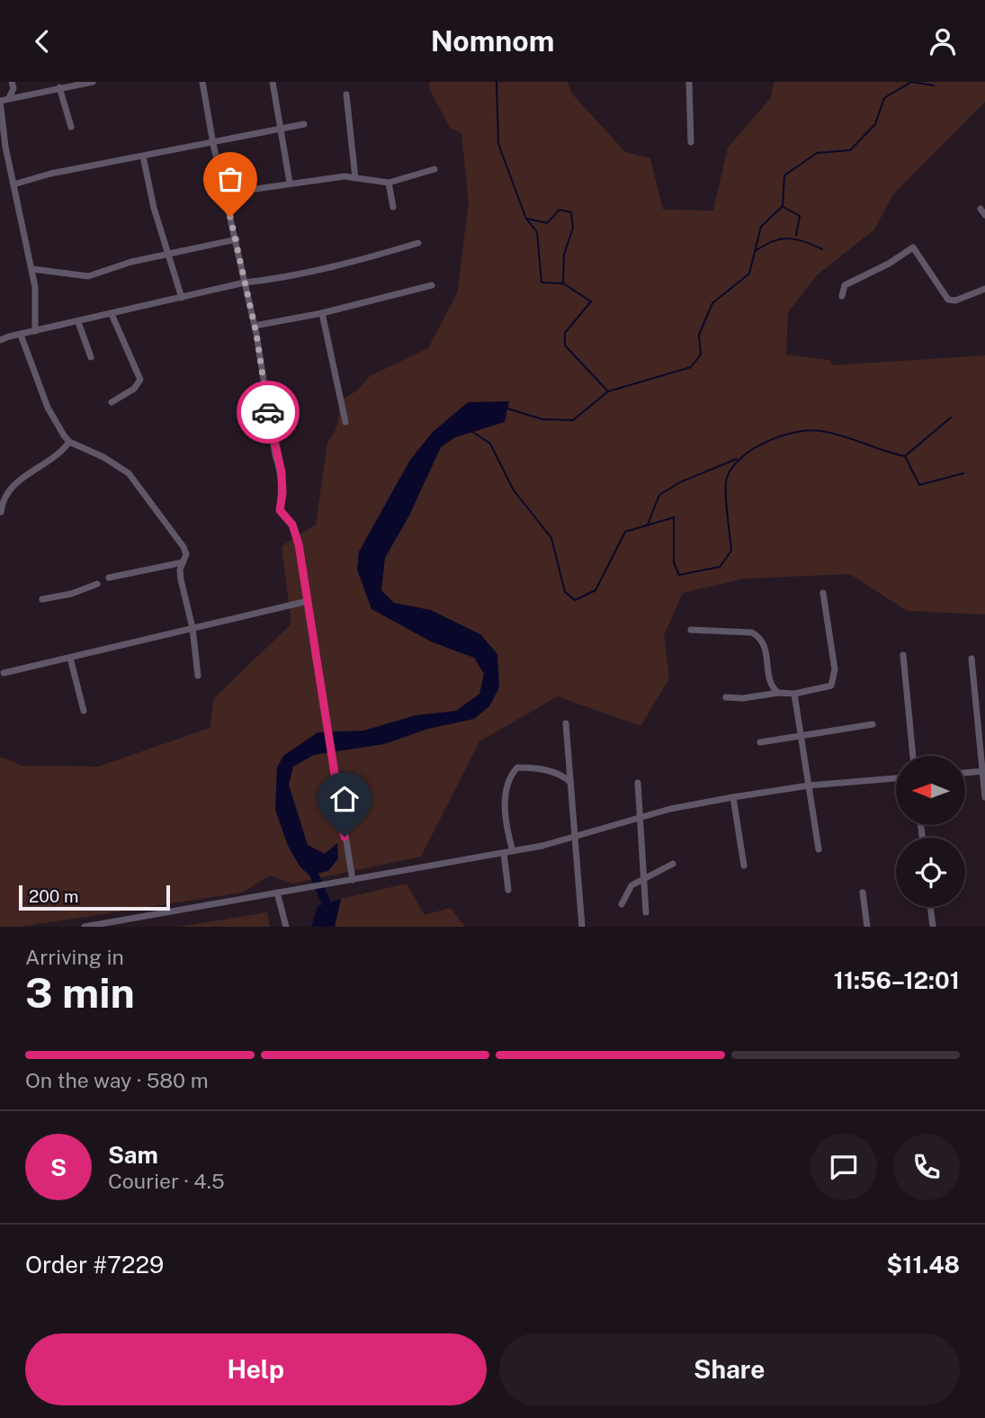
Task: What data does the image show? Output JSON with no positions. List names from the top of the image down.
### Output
{
  "scale_bar": "200 m",
  "north": "left",
  "page": {
    "header": "Nomnom",
    "scale": "200 m",
    "heading": ["3 min", "Arriving in", "11:56–12:01"],
    "panel": [
      "Sam",
      "Courier · 4.5",
      "Order #7229",
      "$11.48"
    ],
    "bar": "On the way · 580 m",
    "round": "S",
    "buttons": ["Help", "Share"]
  }
}
